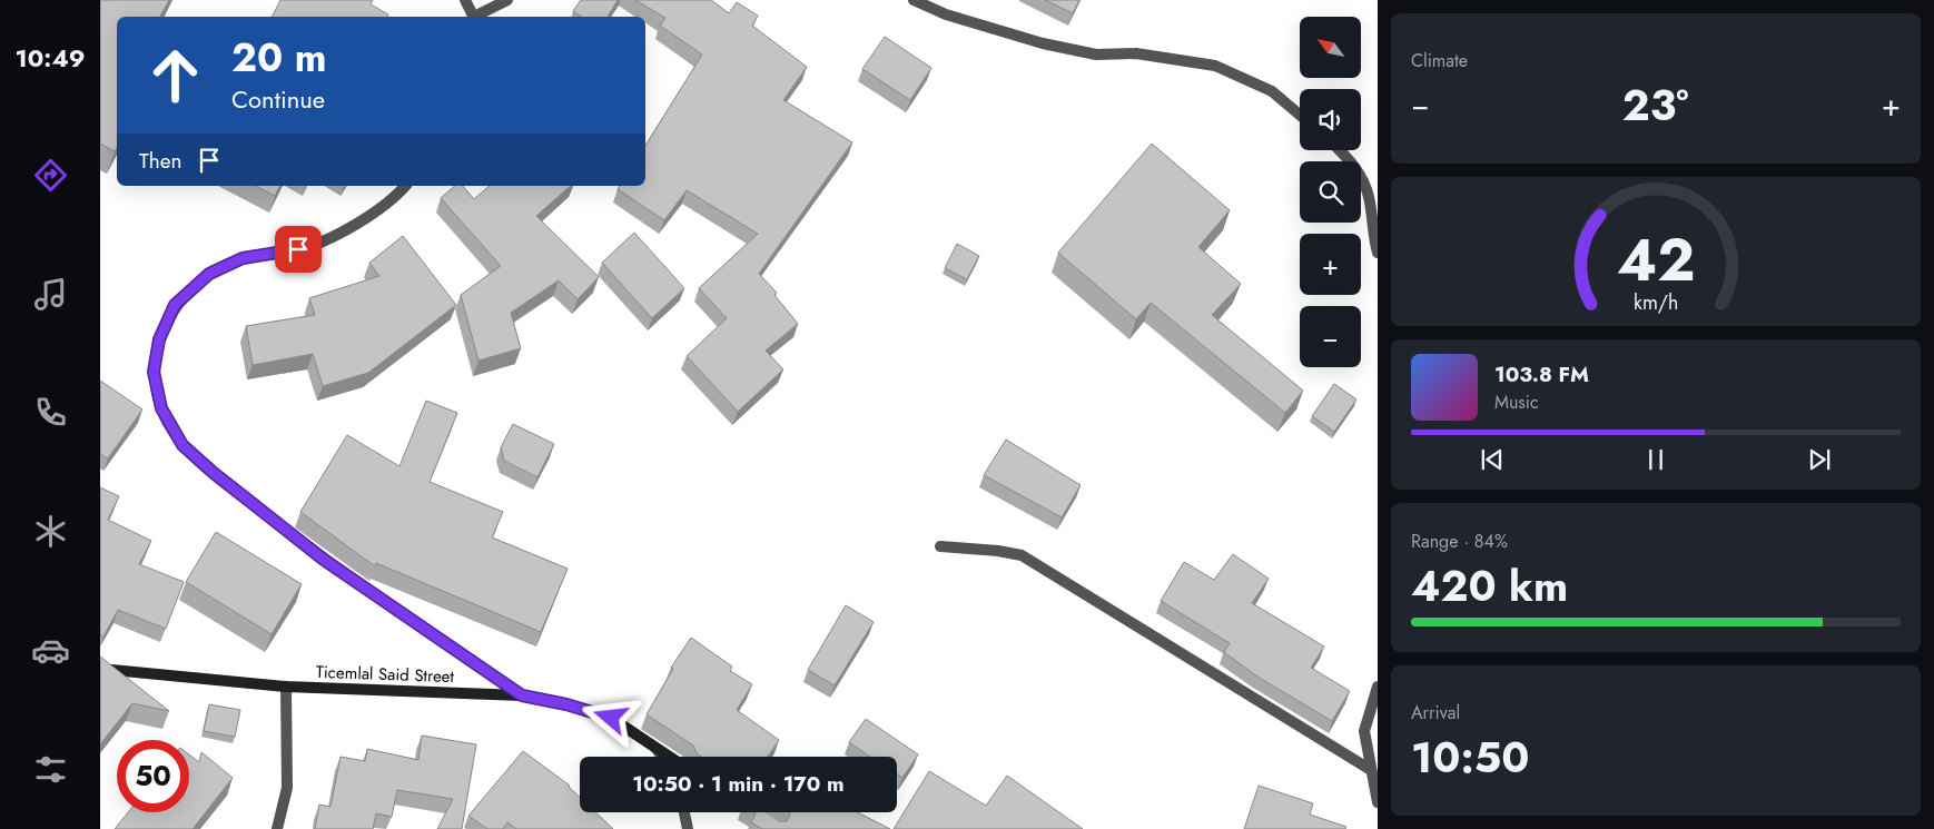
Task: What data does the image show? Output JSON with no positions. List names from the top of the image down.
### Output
{
  "streets": {
    "main road": ["Ticemlal Said Street"]
  },
  "north": "top left",
  "page": {
    "tabs": "10:49",
    "tile": [
      "Climate",
      ["Range · 84%", "420 km"],
      ["Arrival", "10:50"]
    ],
    "map_buttons": ["+", "−"],
    "turn": ["20 m", "Continue"],
    "heat": ["−", "23°", "+"],
    "then": "Then",
    "song": ["103.8 FM", "Music"],
    "limit": "50",
    "trip": "10:50 · 1 min · 170 m",
    "gauge": ["42", "km/h"]
  }
}
